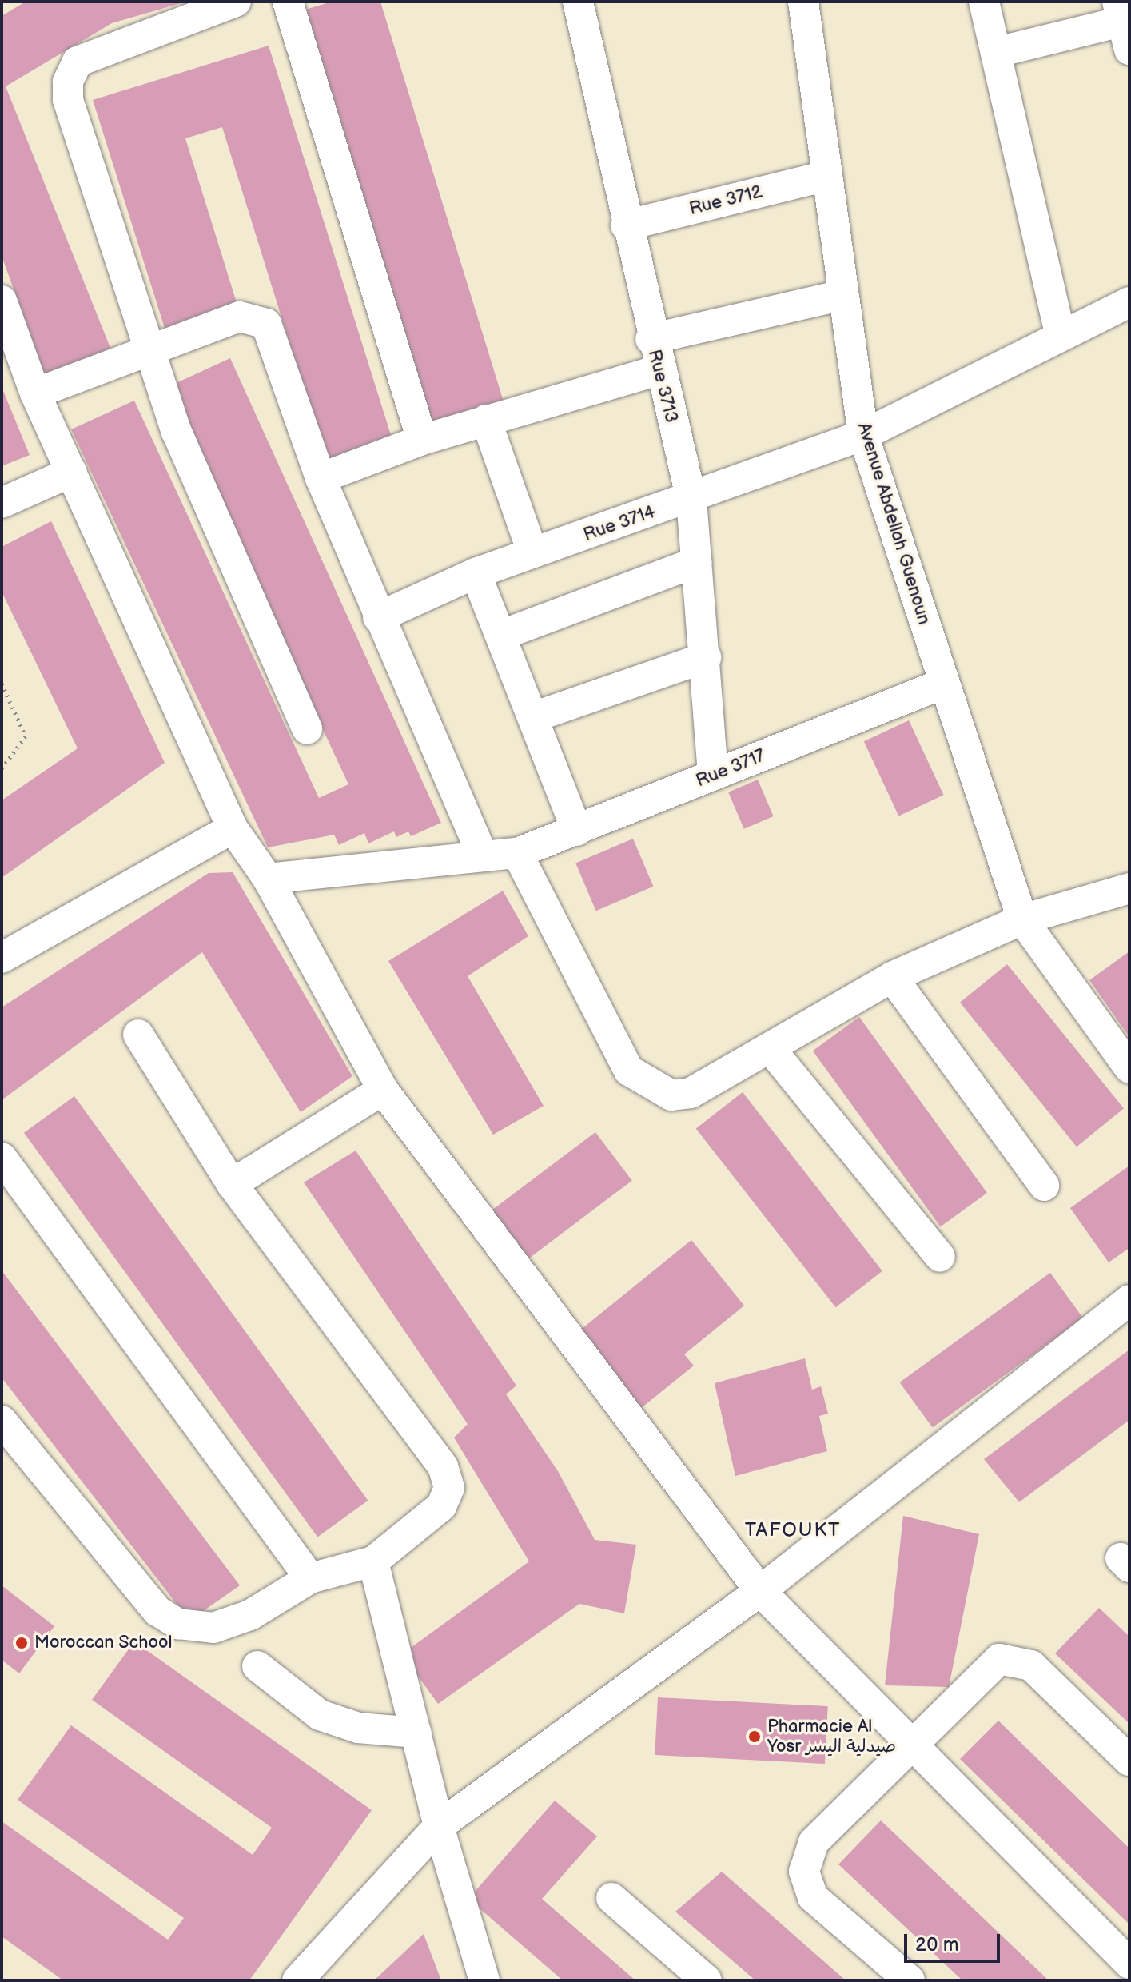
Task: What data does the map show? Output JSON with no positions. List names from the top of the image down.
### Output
{
  "streets": {
    "street": [
      "Rue 3712",
      "Rue 3713",
      "Rue 3714",
      "Avenue Abdellah Guenoun",
      "Rue 3717"
    ]
  },
  "crossings": [
    ["Rue 3712", "Rue 3713"],
    ["Rue 3712", "Avenue Abdellah Guenoun"],
    ["Rue 3713", "Rue 3714"],
    ["Rue 3713", "Rue 3717"],
    ["Rue 3714", "Avenue Abdellah Guenoun"],
    ["Avenue Abdellah Guenoun", "Rue 3717"]
  ],
  "districts": ["TAFOUKT"],
  "places": ["Moroccan School", "Pharmacie Al Yosr صيدلية اليسر"],
  "scale_bar": "20 m"
}
